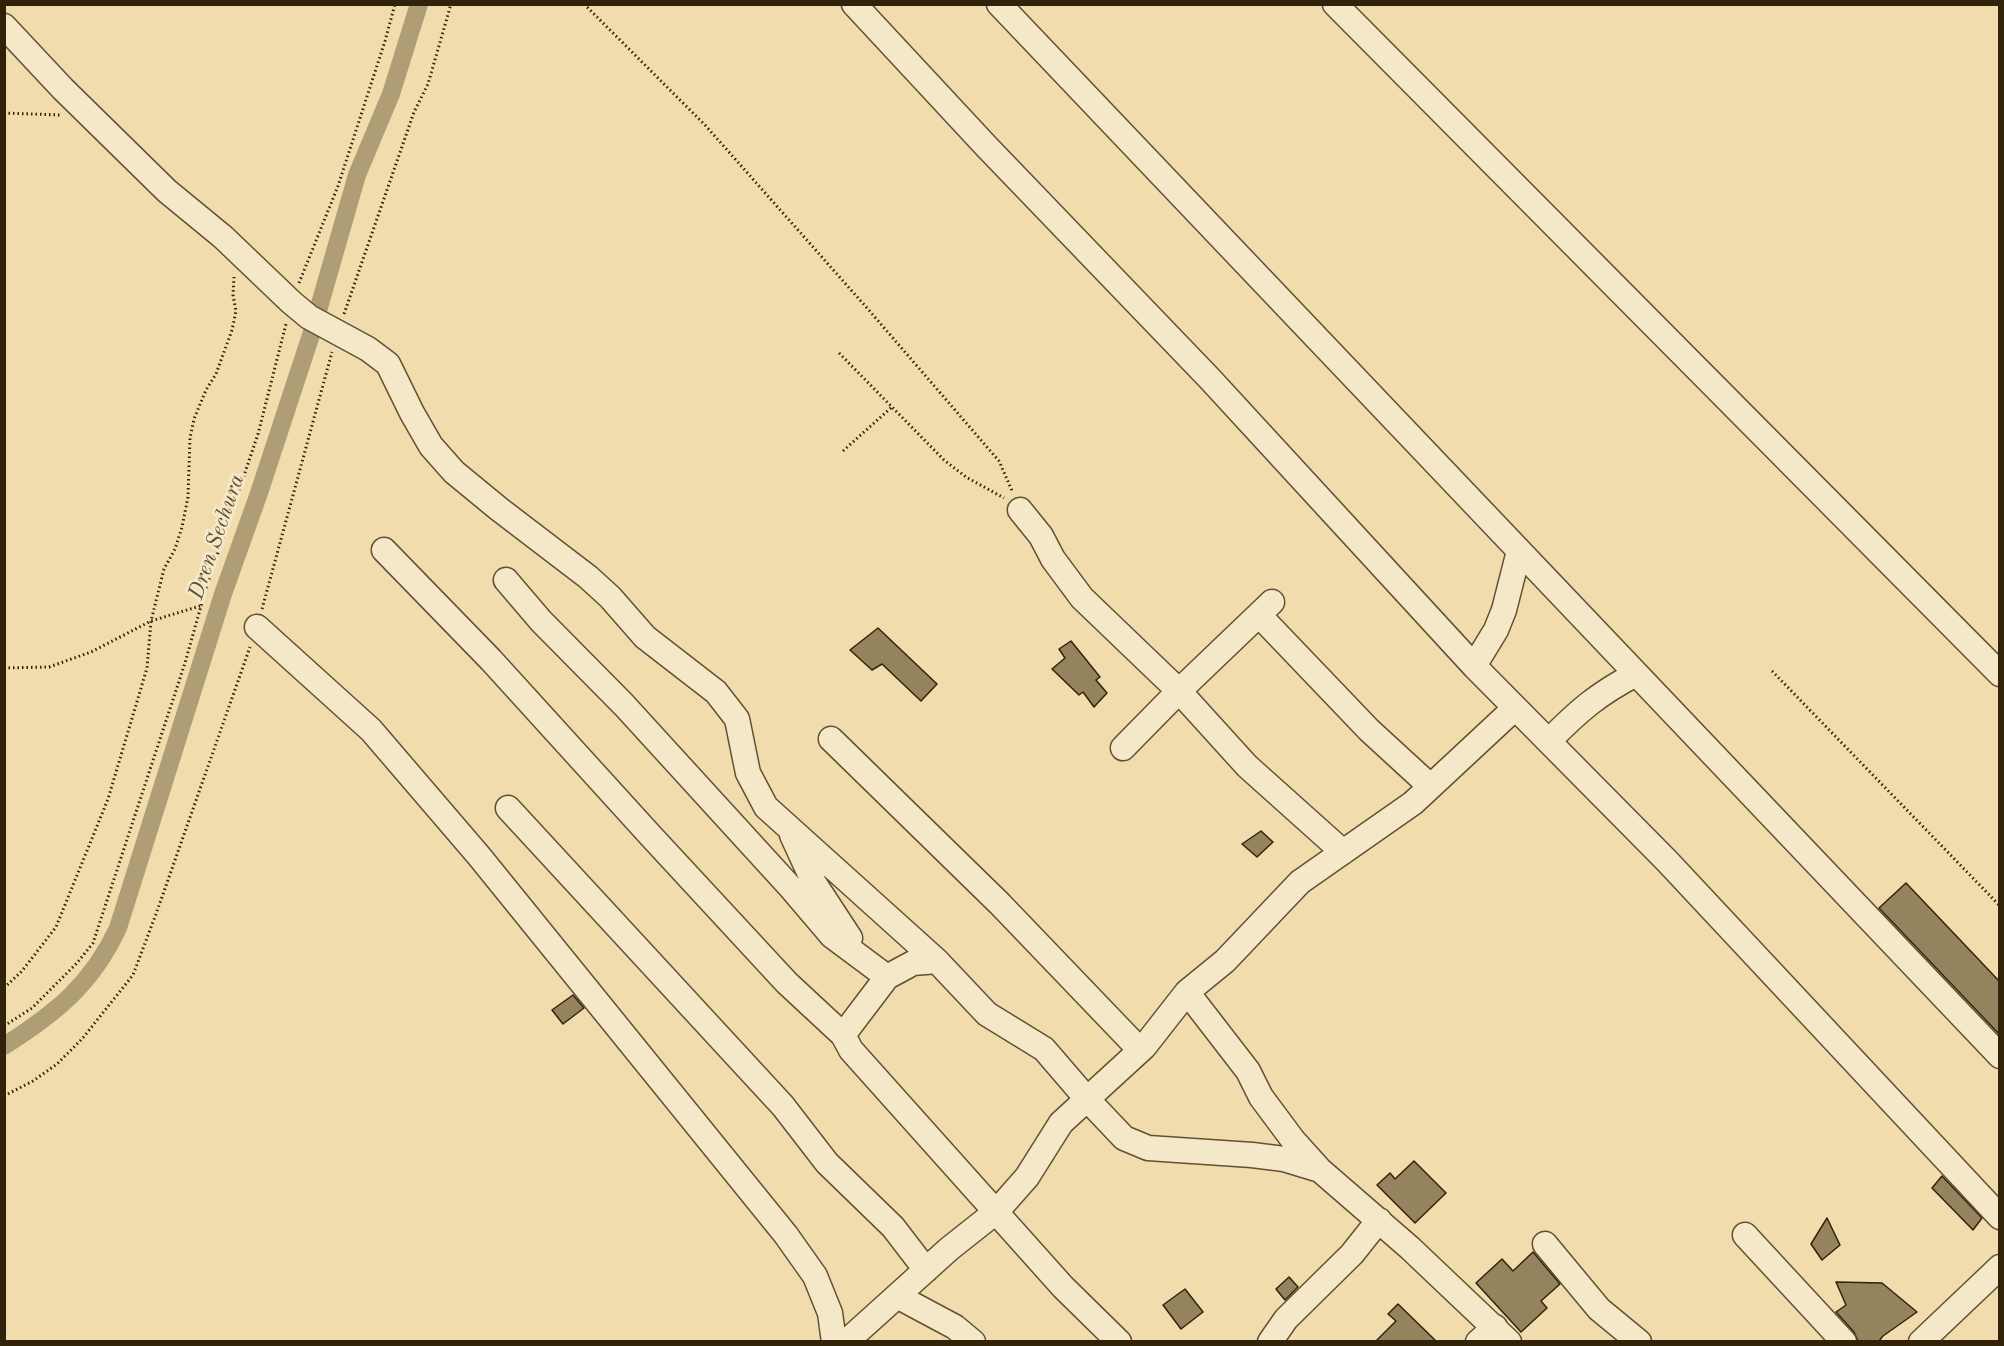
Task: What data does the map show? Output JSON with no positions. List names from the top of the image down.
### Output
{
  "water": ["Dren Sechura"]
}
